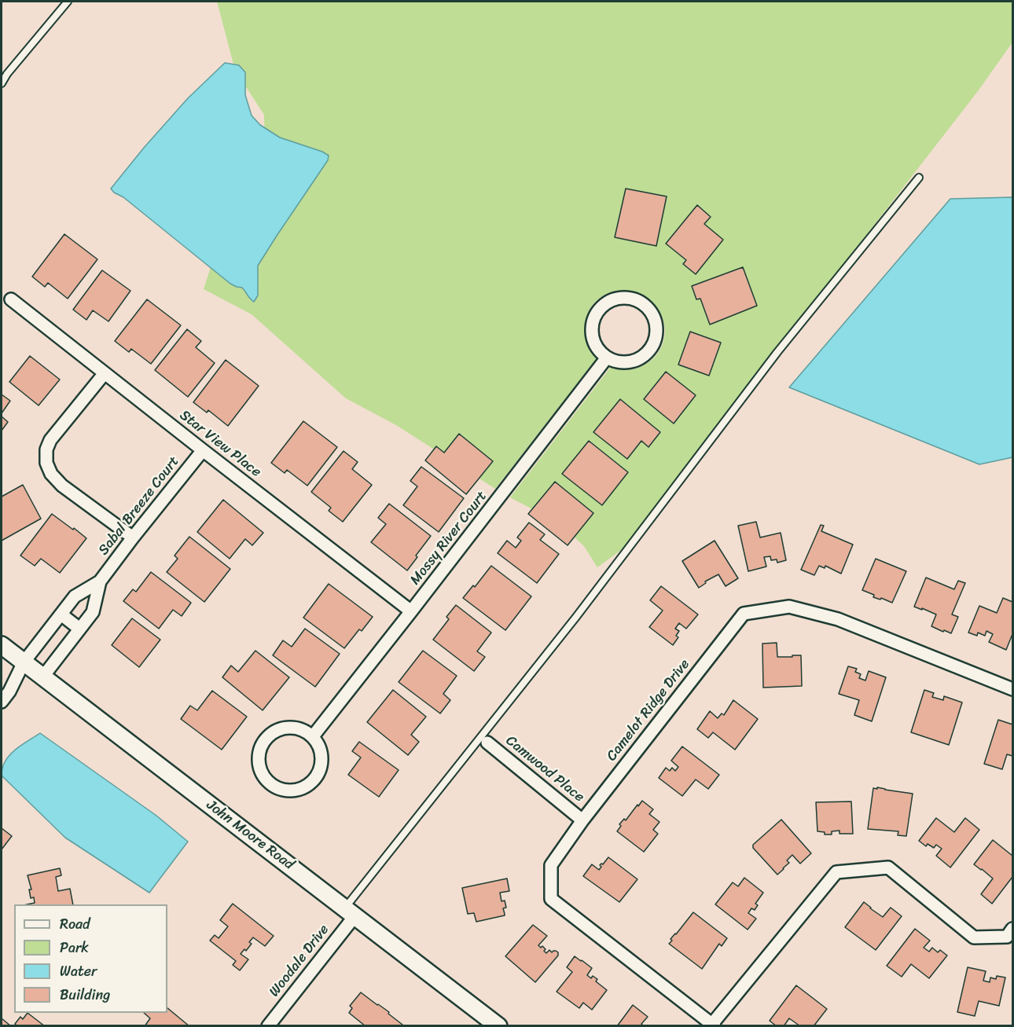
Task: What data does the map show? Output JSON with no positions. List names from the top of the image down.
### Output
{
  "streets": {
    "street": [
      "Star View Place",
      "Sabal Breeze Court",
      "Mossy River Court",
      "Camelot Ridge Drive",
      "Camwood Place",
      "John Moore Road",
      "Woodale Drive"
    ]
  },
  "crossings": [
    ["Star View Place", "Sabal Breeze Court"],
    ["Star View Place", "Mossy River Court"],
    ["Sabal Breeze Court", "John Moore Road"],
    ["Camelot Ridge Drive", "Camwood Place"],
    ["John Moore Road", "Woodale Drive"]
  ],
  "legend": [
    "Road",
    "Park",
    "Water",
    "Building"
  ]
}
